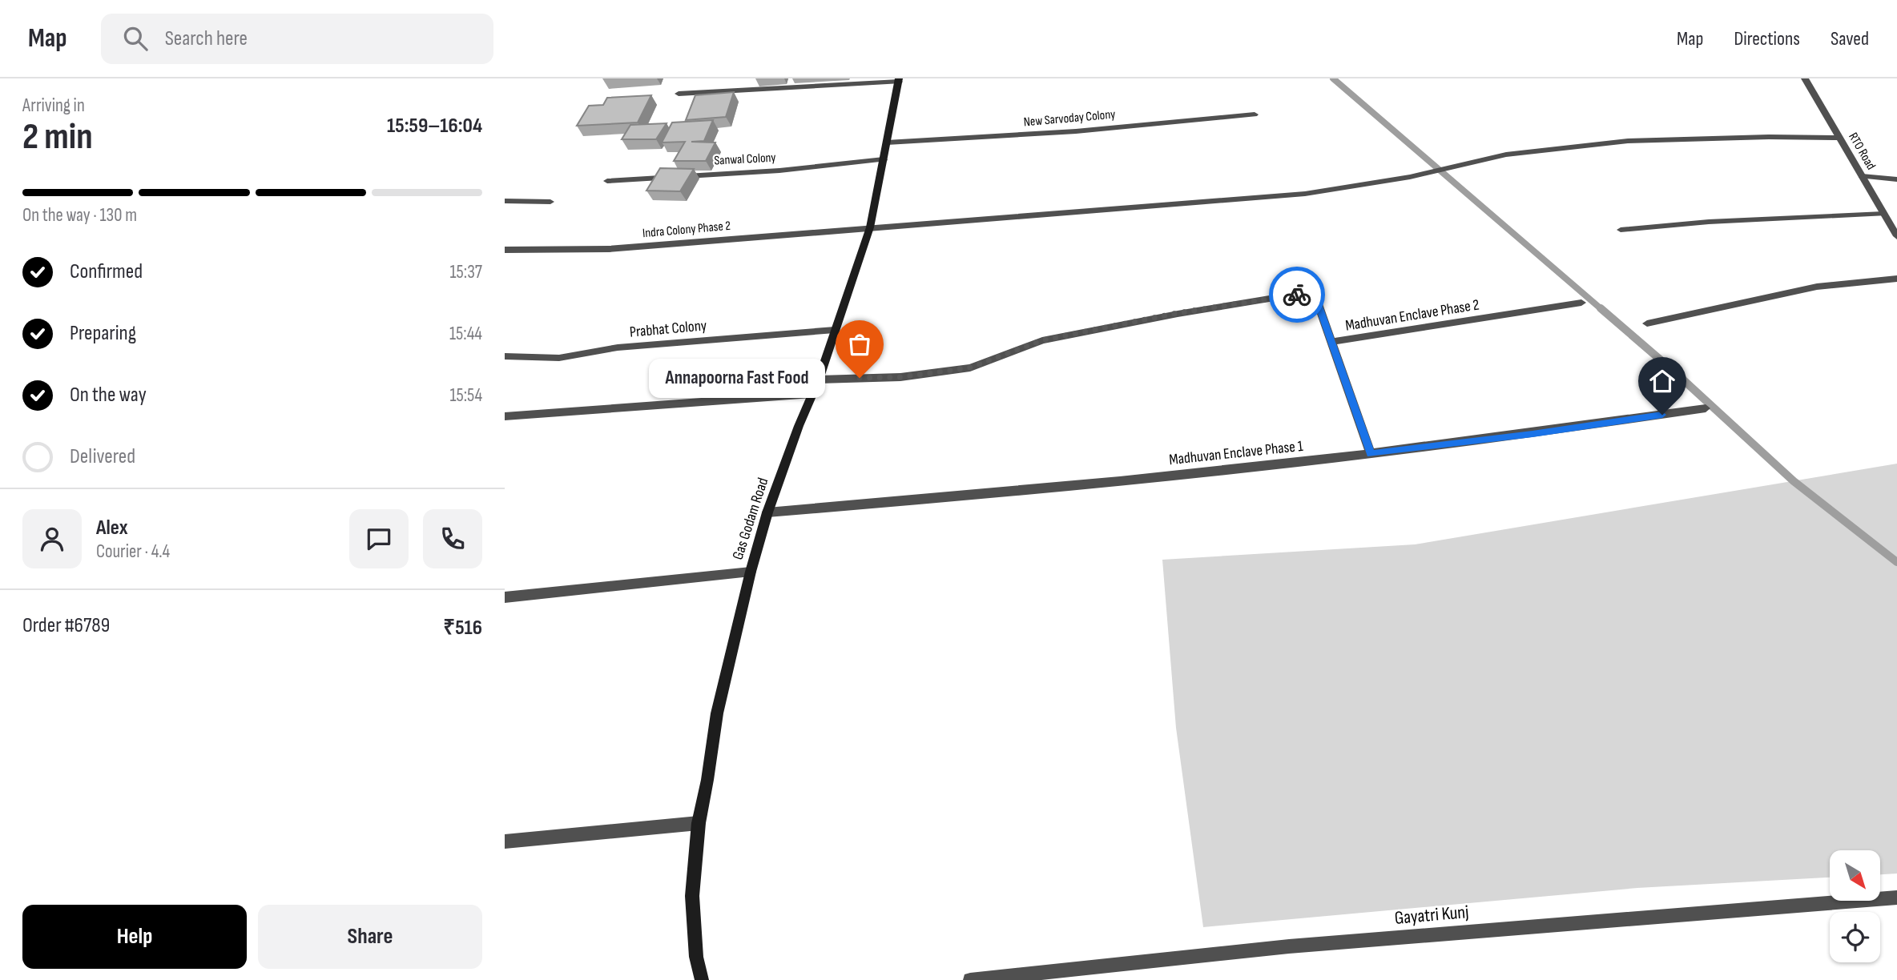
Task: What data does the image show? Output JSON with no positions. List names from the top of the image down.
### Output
{
  "streets": {
    "main road": ["Gas Godam Road"],
    "street": [
      "New Sarvoday Colony",
      "RTO Road",
      "Sanwal Colony",
      "Indra Colony Phase 2",
      "Madhuvan Enclave Phase 2",
      "Prabhat Colony",
      "Madhuvan Enclave Phase 1",
      "Gayatri Kunj"
    ]
  },
  "crossings": [
    ["New Sarvoday Colony", "Gas Godam Road"],
    ["RTO Road", "Indra Colony Phase 2"],
    ["Sanwal Colony", "Gas Godam Road"],
    ["Indra Colony Phase 2", "Gas Godam Road"],
    ["Madhuvan Enclave Phase 2", "Gas Godam Road"],
    ["Prabhat Colony", "Gas Godam Road"],
    ["Madhuvan Enclave Phase 1", "Gas Godam Road"]
  ],
  "places": ["Annapoorna Fast Food"],
  "north": "bottom right",
  "page": {
    "header": "Map",
    "search": "Search here",
    "nav": ["Map", "Directions", "Saved"],
    "heading": ["2 min", "Arriving in", "15:59–16:04"],
    "panel": [
      "Alex",
      "Courier · 4.4",
      "Order #6789",
      "₹516"
    ],
    "bar": "On the way · 130 m",
    "list": [
      ["Confirmed", "15:37"],
      ["Preparing", "15:44"],
      ["On the way", "15:54"],
      "Delivered"
    ],
    "bubble": "Annapoorna Fast Food",
    "buttons": ["Help", "Share"]
  }
}
